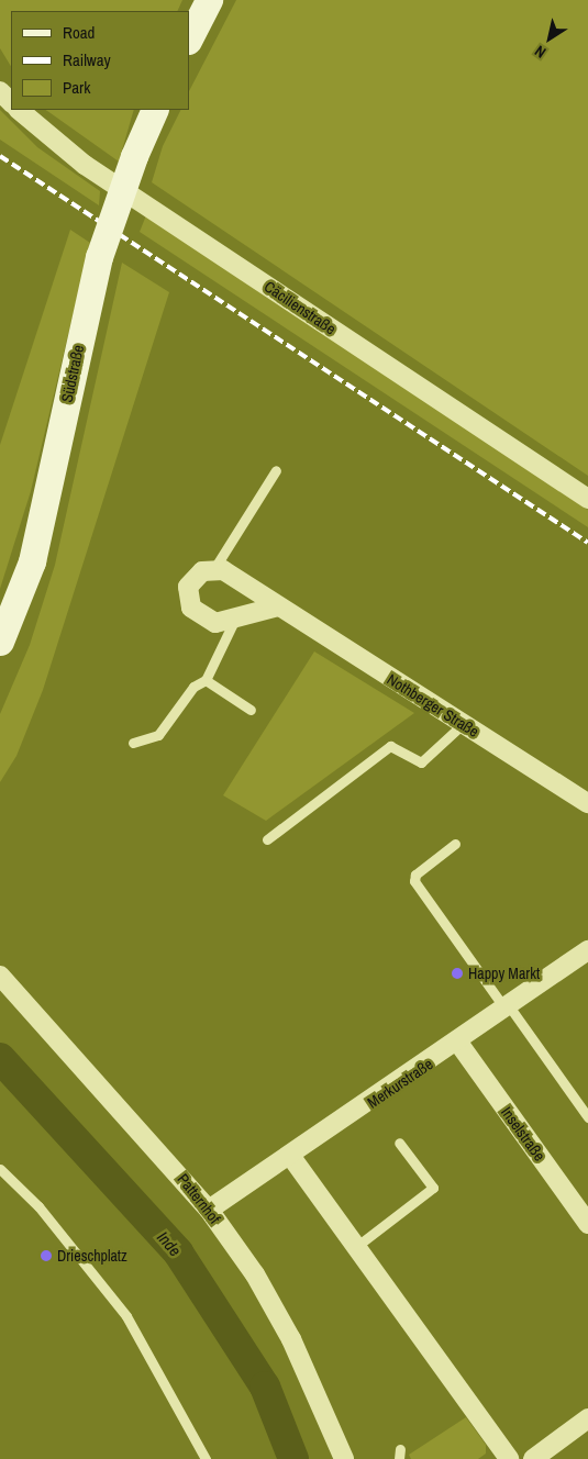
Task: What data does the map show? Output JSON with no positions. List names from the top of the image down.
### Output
{
  "streets": {
    "main road": ["Südstraße"],
    "street": [
      "Cäcilienstraße",
      "Nothberger Straße",
      "Merkurstraße",
      "Inselstraße",
      "Patternhof"
    ]
  },
  "crossings": [
    ["Merkurstraße", "Inselstraße"],
    ["Merkurstraße", "Patternhof"]
  ],
  "water": ["Inde"],
  "places": ["Happy Markt", "Drieschplatz"],
  "legend": ["Road", "Railway", "Park"],
  "north": "bottom left"
}
